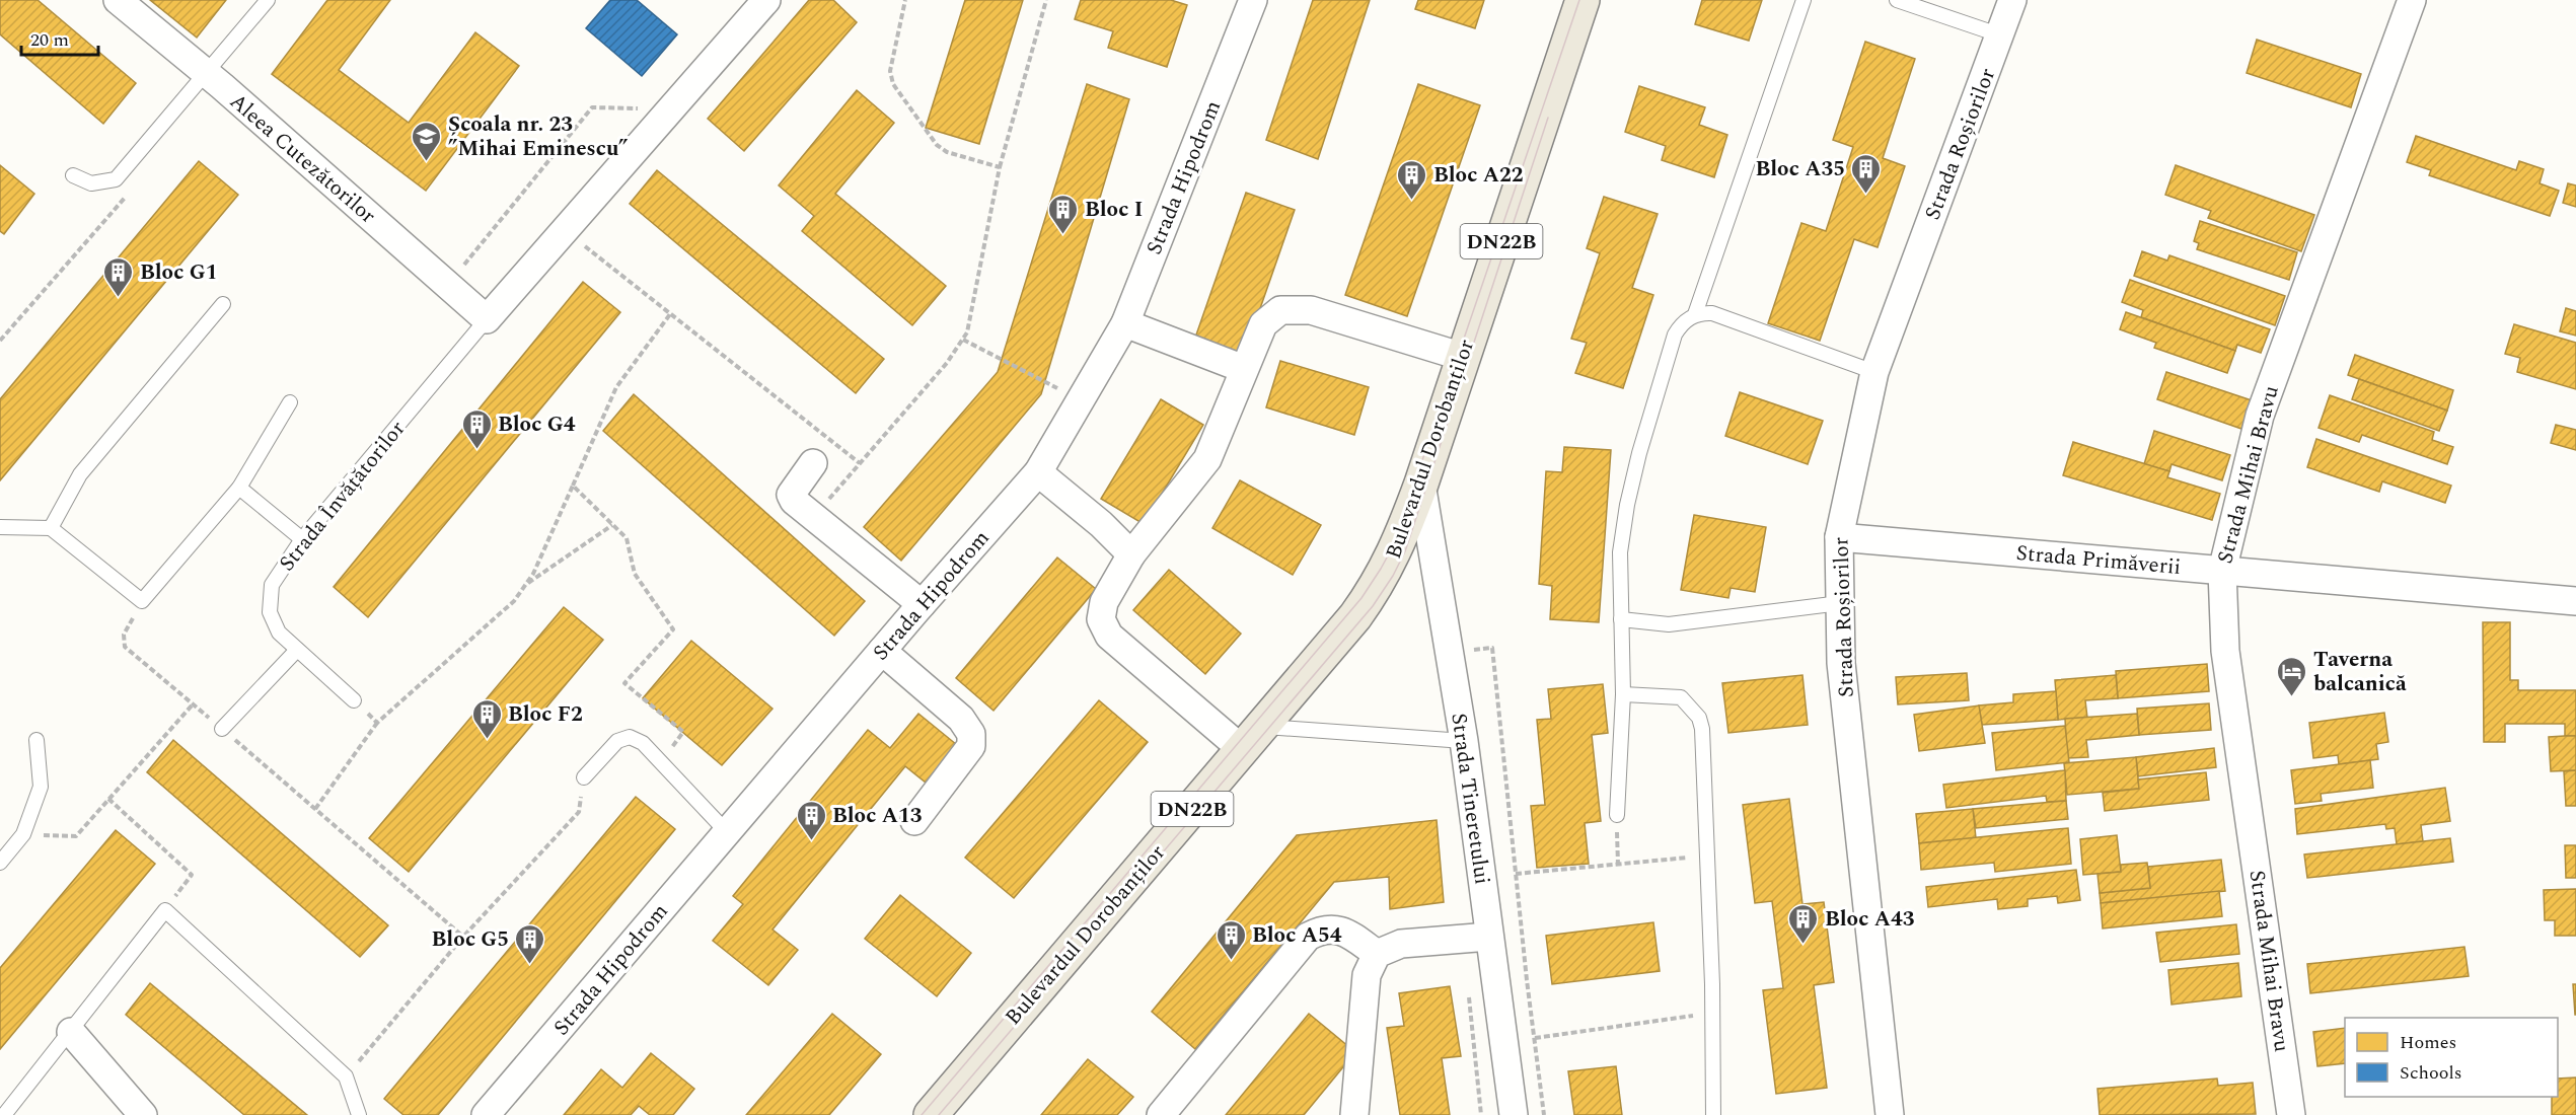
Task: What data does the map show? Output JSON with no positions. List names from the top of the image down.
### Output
{
  "streets": {
    "main road": ["DN22B", "Bulevardul Dorobanților"],
    "street": [
      "Strada Roșiorilor",
      "Aleea Cutezătorilor",
      "Strada Hipodrom",
      "Strada Mihai Bravu",
      "Strada Primăverii",
      "Strada Tineretului"
    ],
    "lane": ["Strada Învățătorilor"]
  },
  "crossings": [
    ["Strada Roșiorilor", "Strada Primăverii"],
    ["Aleea Cutezătorilor", "Strada Învățătorilor"],
    ["Bulevardul Dorobanților", "Strada Tineretului"],
    ["Strada Mihai Bravu", "Strada Primăverii"]
  ],
  "places": {
    "school or university": ["Școala nr. 23 ”Mihai Eminescu”"],
    "building": [
      "Bloc A35",
      "Bloc A22",
      "Bloc I",
      "Bloc G1",
      "Bloc G4",
      "Bloc F2",
      "Bloc A13",
      "Bloc A43",
      "Bloc A54",
      "Bloc G5"
    ],
    "hotel": ["Taverna balcanică"]
  },
  "legend": ["Homes", "Schools"],
  "scale_bar": "20 m"
}
